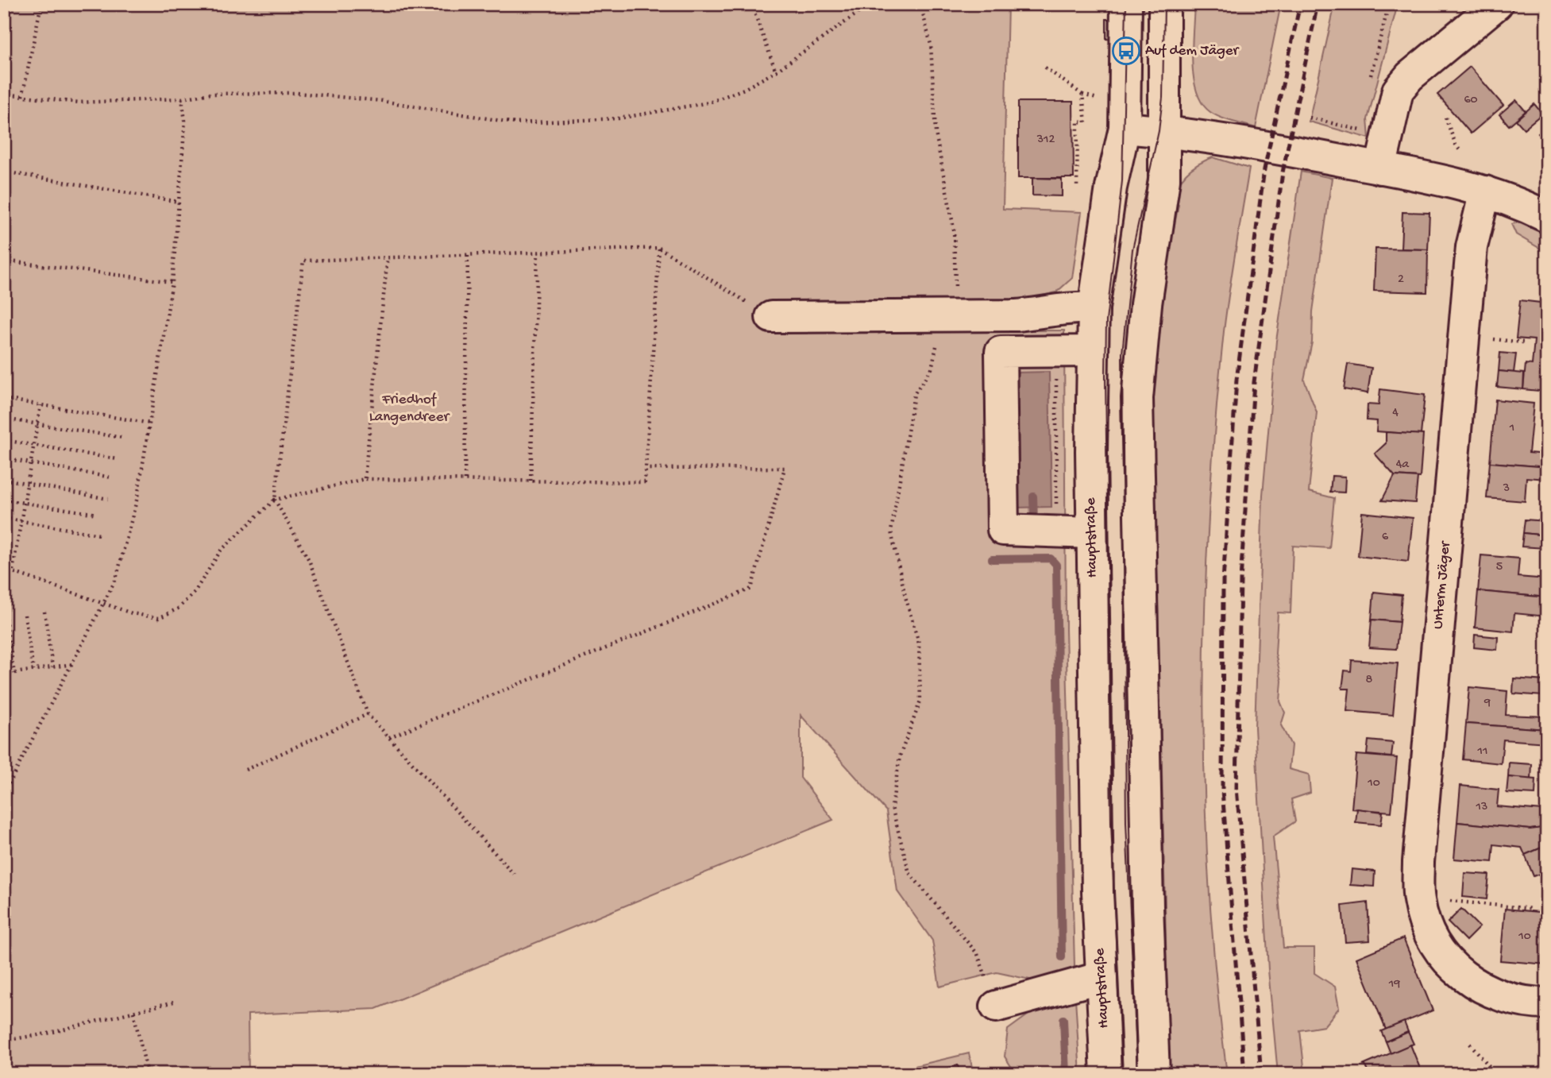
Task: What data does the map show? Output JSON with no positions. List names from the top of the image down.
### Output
{
  "streets": {
    "main road": ["Hauptstraße", "Unterm Jäger"]
  },
  "parks": ["Friedhof Langendreer"],
  "places": {
    "bus stop": ["Auf dem Jäger"]
  },
  "house_numbers": [
    "60",
    "312",
    "2",
    "4",
    "1",
    "4a",
    "3",
    "6",
    "5",
    "8",
    "9",
    "11",
    "10",
    "13",
    "10",
    "19"
  ]
}
